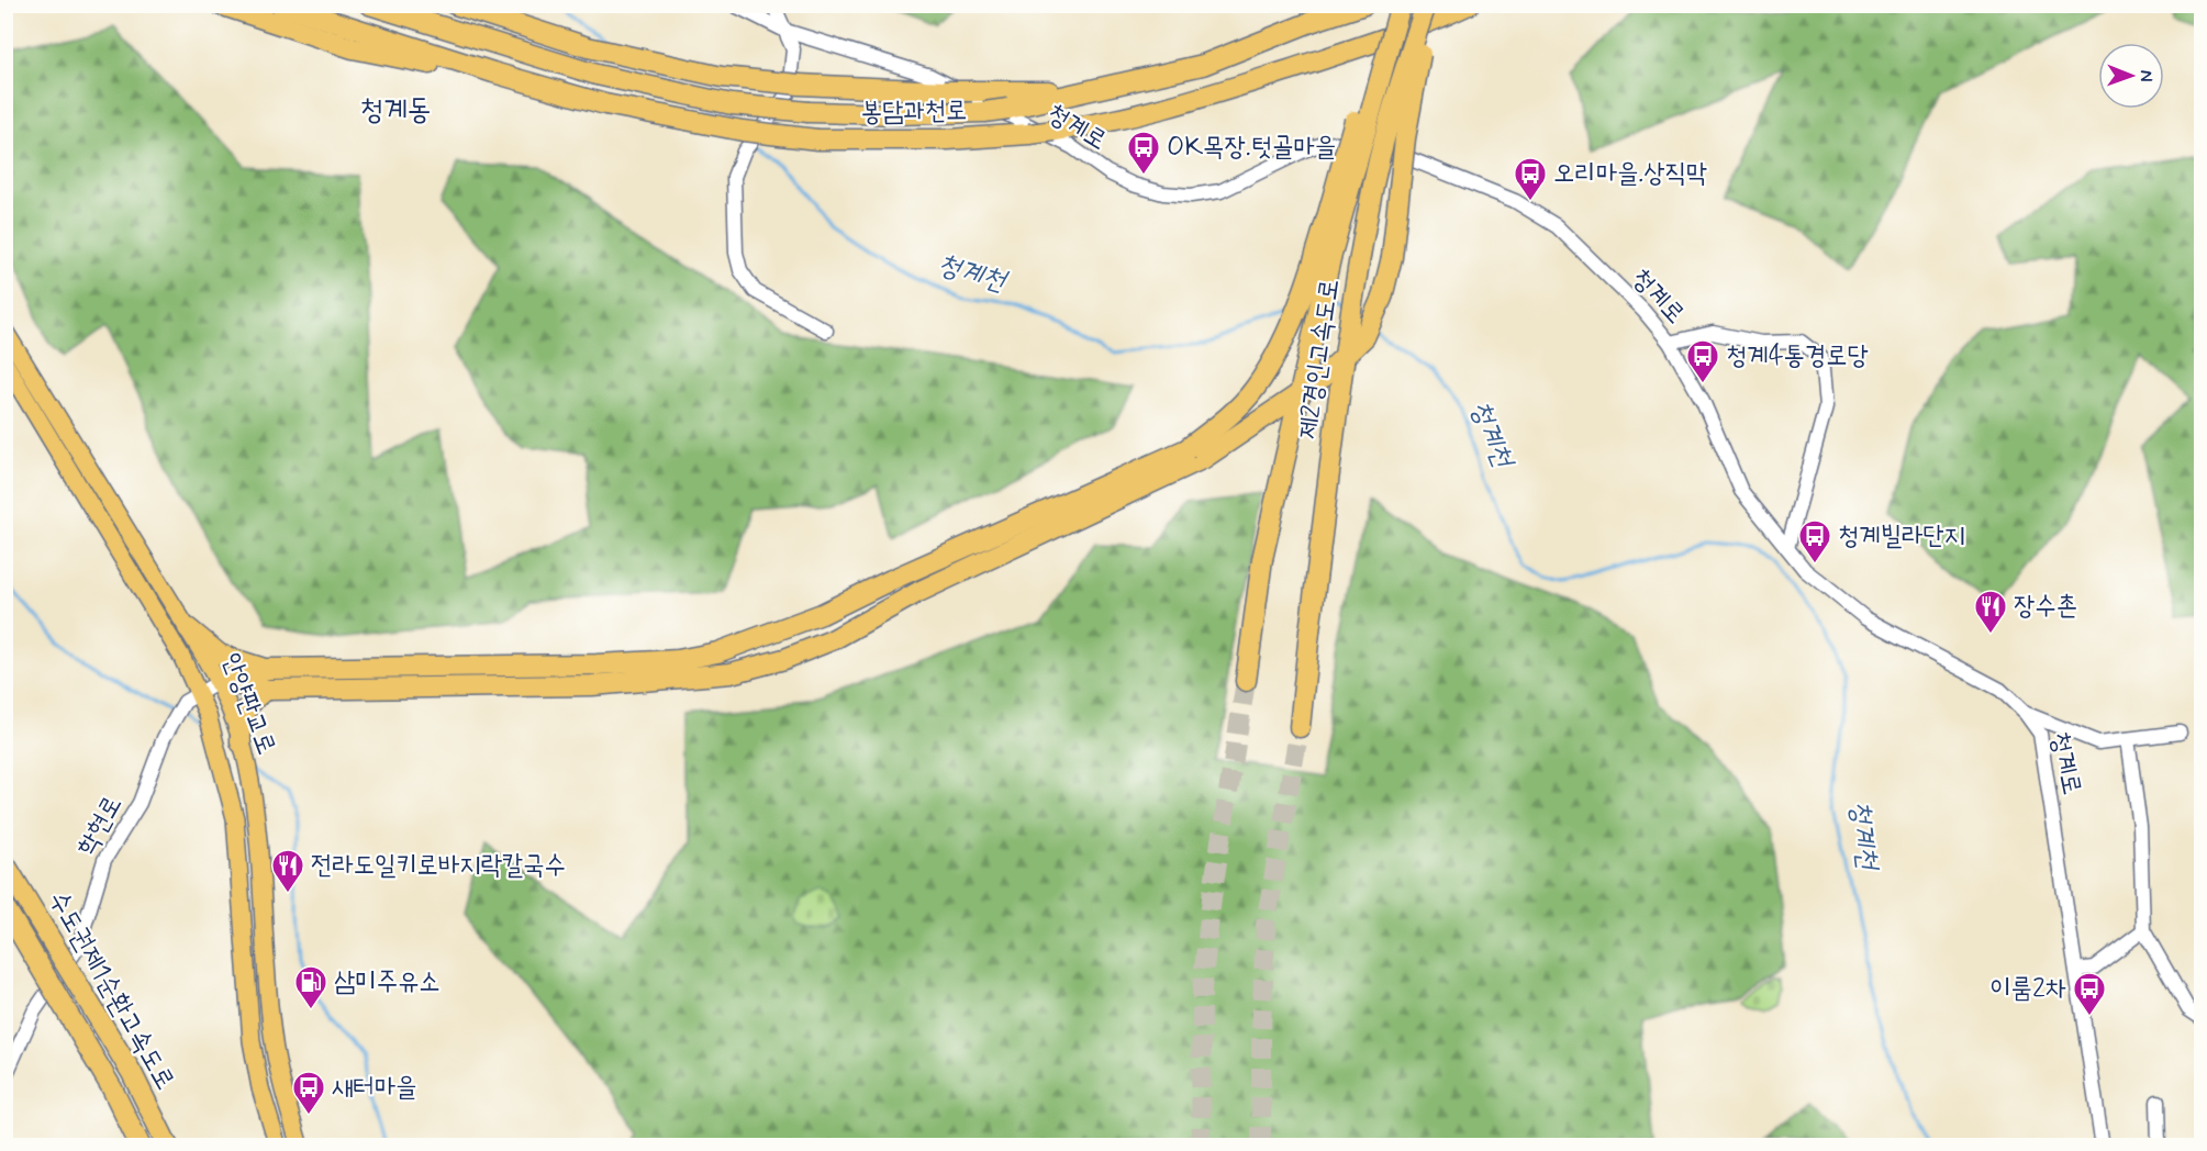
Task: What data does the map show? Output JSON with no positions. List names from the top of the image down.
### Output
{
  "streets": {
    "highway": ["봉담과천로", "제2경인고속도로", "수도권제1순환고속도로"],
    "main road": ["안양판교로"],
    "street": ["청계로", "학현로"]
  },
  "crossings": [
    ["안양판교로", "학현로"]
  ],
  "districts": ["청계동"],
  "water": ["청계천"],
  "places": {
    "bus stop": [
      "OK목장.텃골마을",
      "오리마을.상직막",
      "청계4통경로당",
      "청계빌라단지",
      "이룸2차",
      "새터마을"
    ],
    "restaurant": ["장수촌", "전라도일키로바지락칼국수"],
    "fuel station": ["삼미주유소"]
  },
  "north": "right"
}
